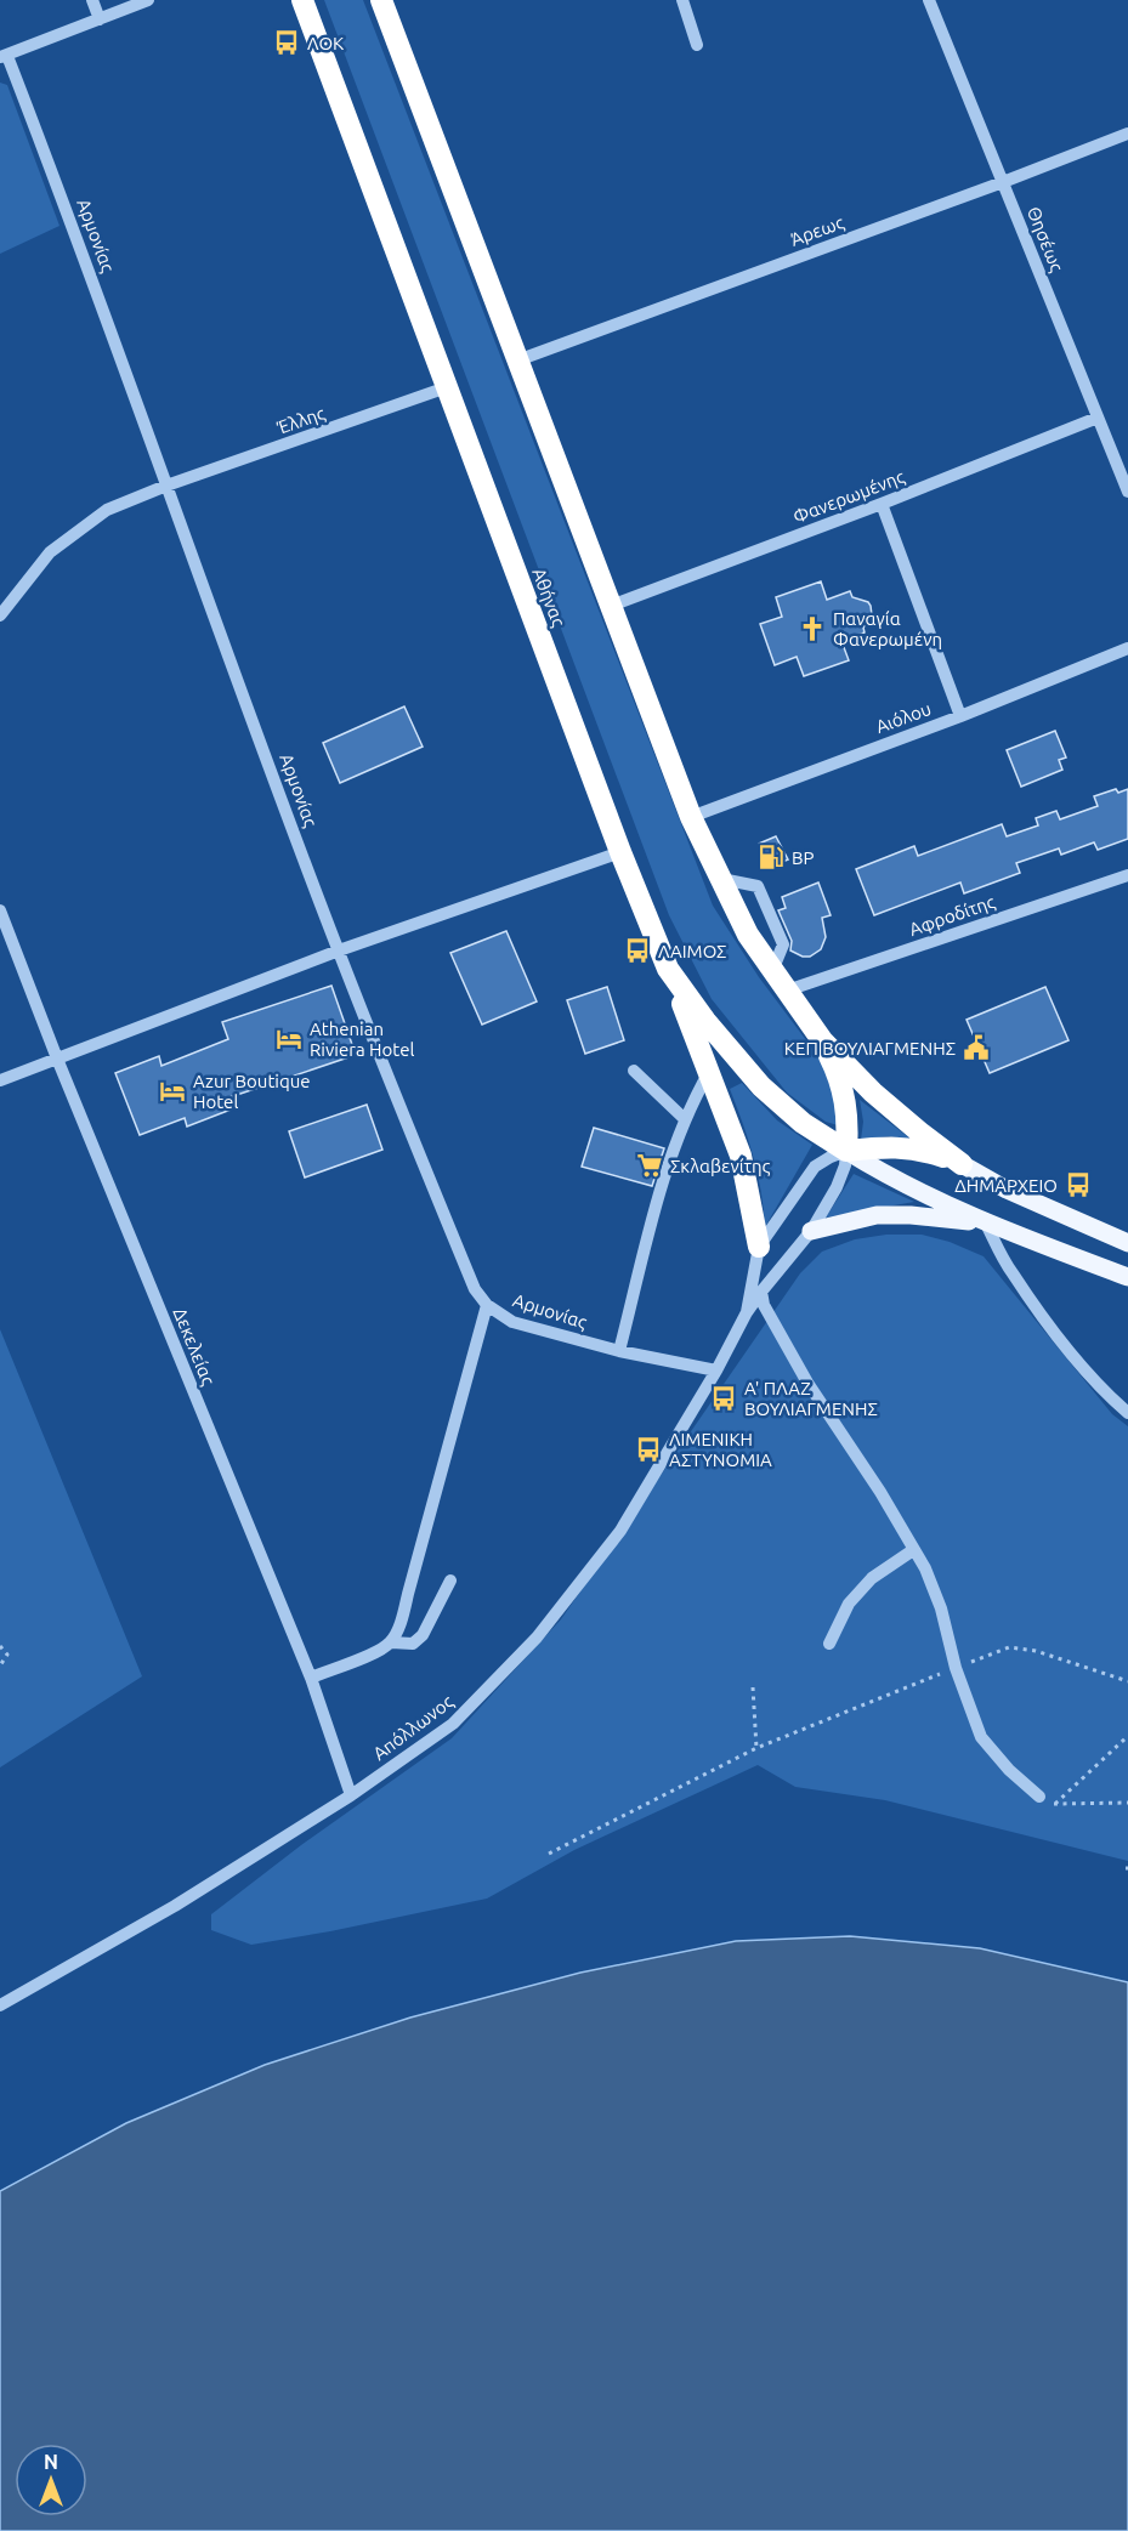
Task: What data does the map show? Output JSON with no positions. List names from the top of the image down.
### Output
{
  "streets": {
    "highway": ["Αθήνας"],
    "street": [
      "Άρεως",
      "Αρμονίας",
      "Θησέως",
      "Έλλης",
      "Φανερωμένης",
      "Αιόλου",
      "Αφροδίτης",
      "Δεκελείας",
      "Απόλλωνος"
    ]
  },
  "crossings": [
    ["Άρεως", "Θησέως"],
    ["Αρμονίας", "Έλλης"],
    ["Αρμονίας", "Απόλλωνος"],
    ["Θησέως", "Φανερωμένης"],
    ["Έλλης", "Αθήνας"],
    ["Δεκελείας", "Απόλλωνος"]
  ],
  "places": {
    "bus stop": [
      "ΛΟΚ",
      "ΛΑΙΜΟΣ",
      "ΔΗΜΑΡΧΕΙΟ",
      "Α' ΠΛΑΖ ΒΟΥΛΙΑΓΜΕΝΗΣ",
      "ΛΙΜΕΝΙΚΗ ΑΣΤΥΝΟΜΙΑ"
    ],
    "church": ["Παναγία Φανερωμένη"],
    "fuel station": ["BP"],
    "hotel": ["Athenian Riviera Hotel", "Azur Boutique Hotel"],
    "public building": ["ΚΕΠ ΒΟΥΛΙΑΓΜΕΝΗΣ"],
    "supermarket": ["Σκλαβενίτης"]
  },
  "north": "top"
}
